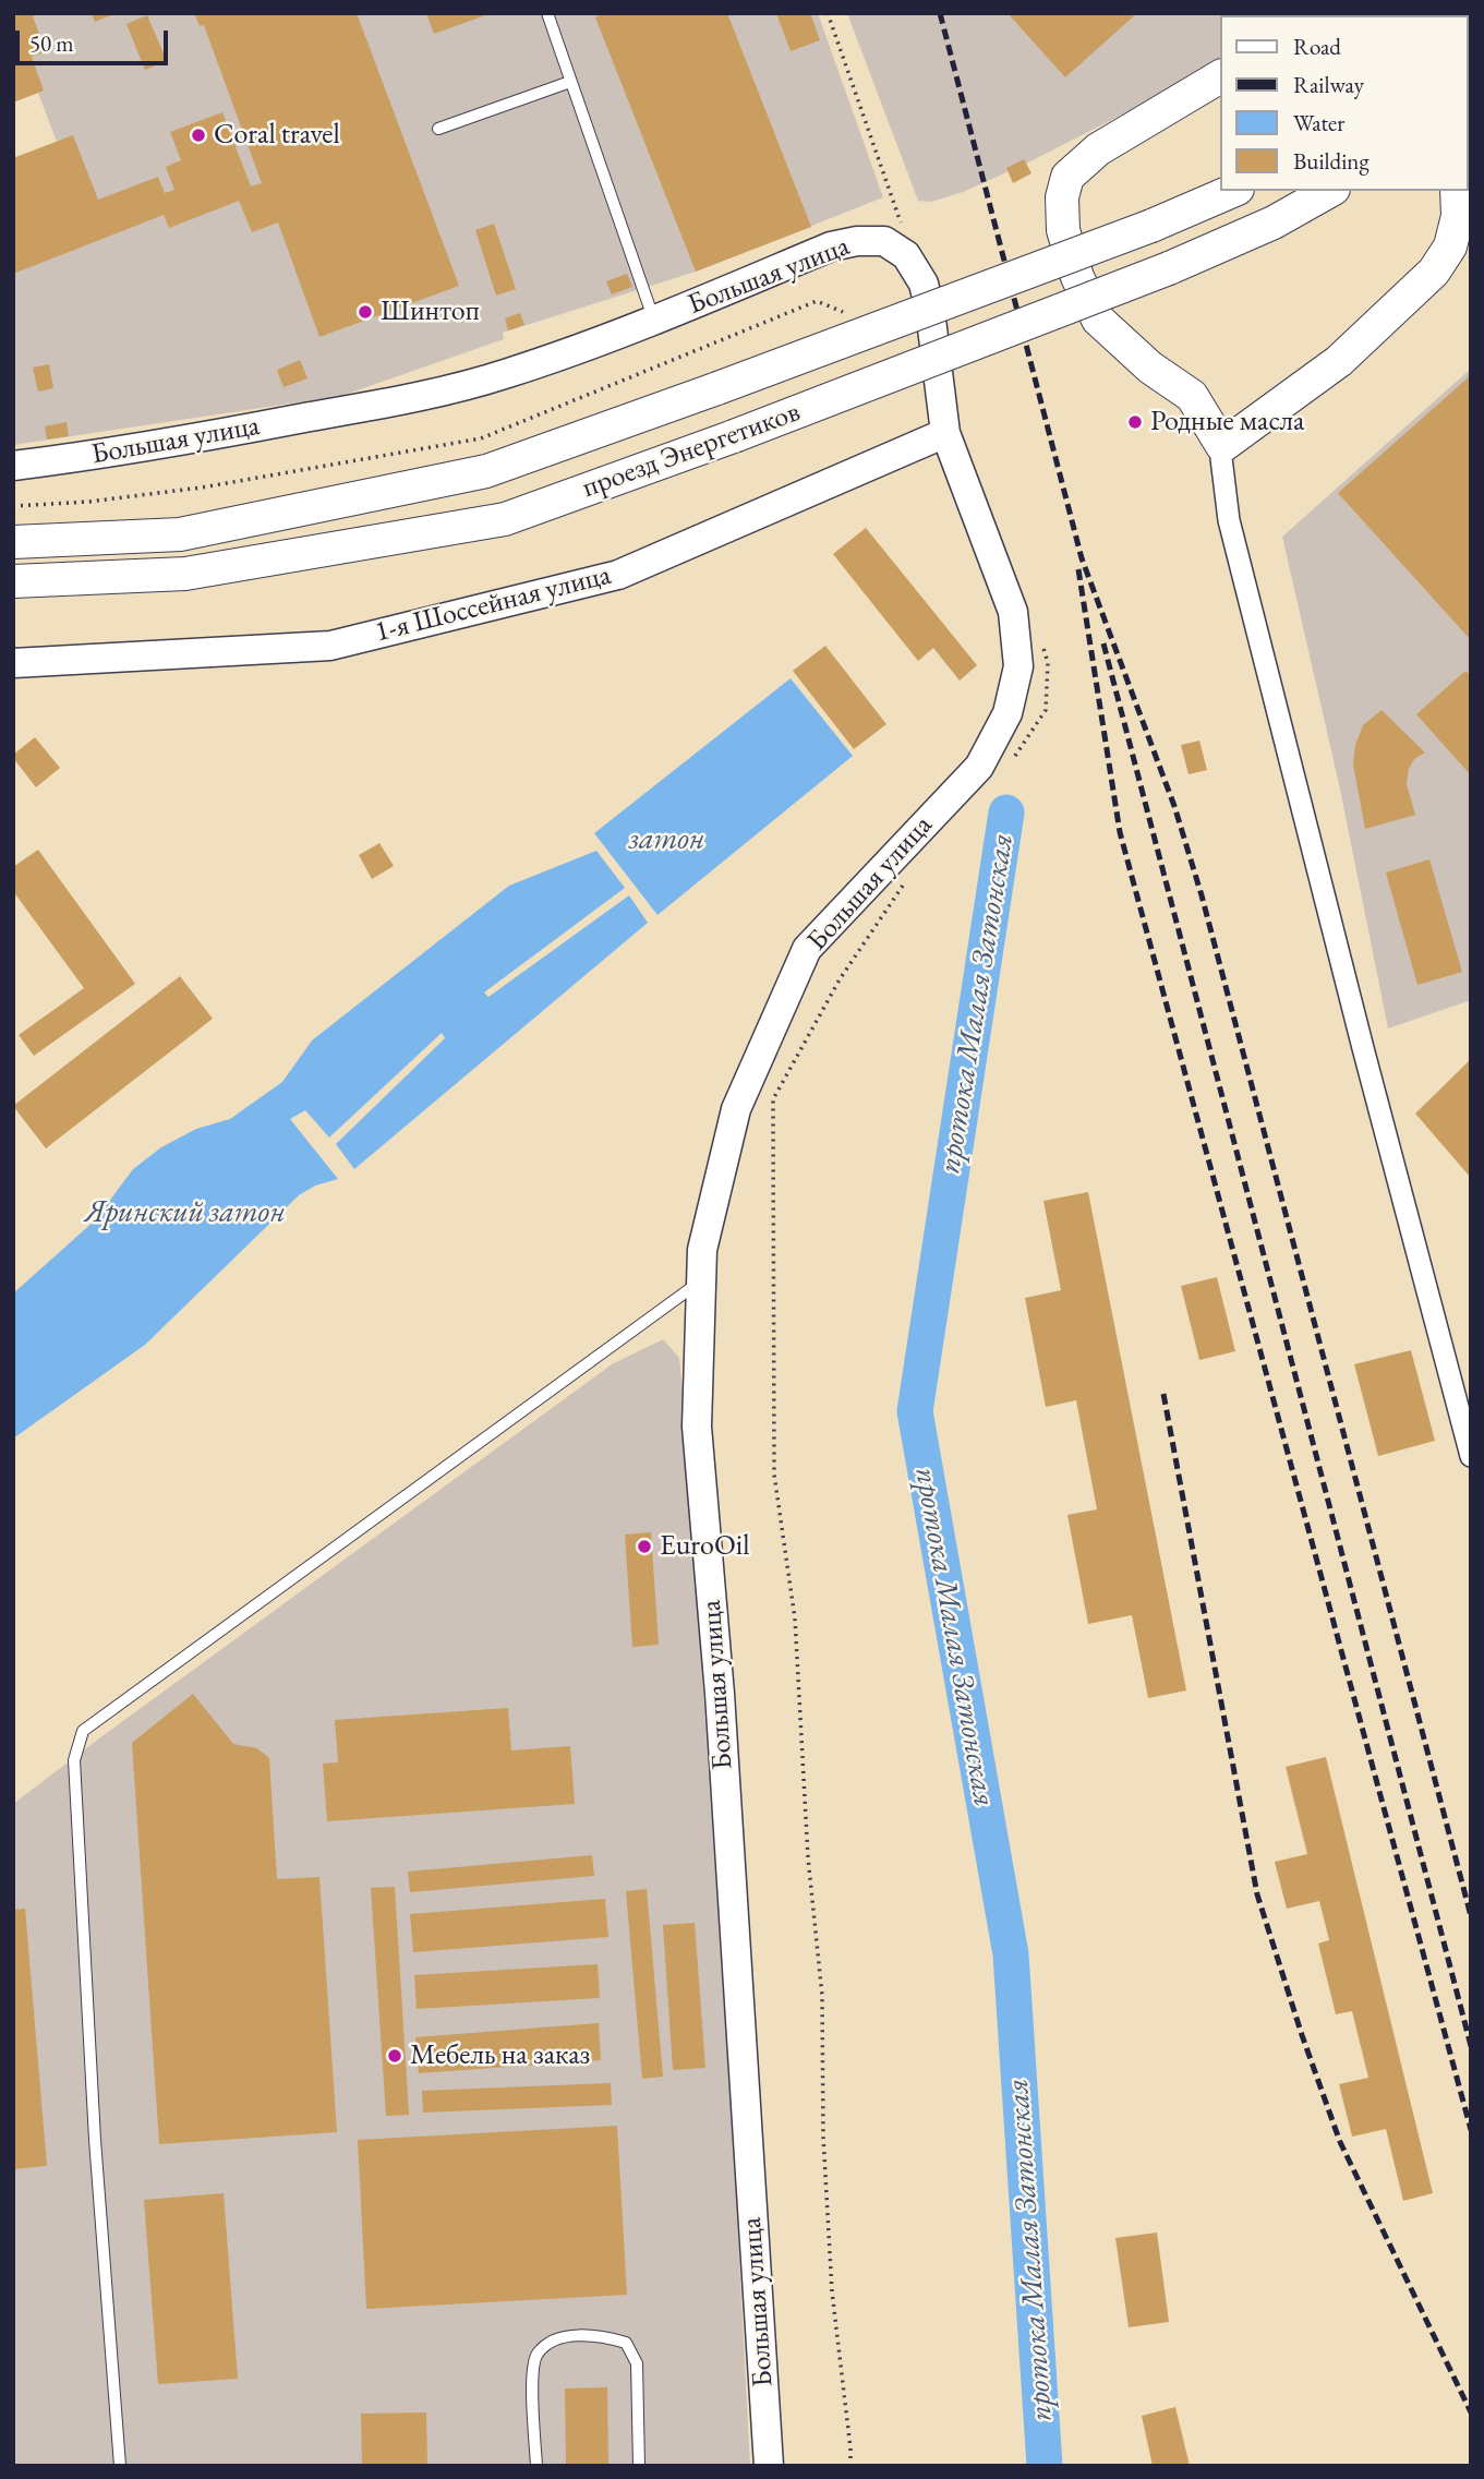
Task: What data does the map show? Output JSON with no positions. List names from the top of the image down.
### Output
{
  "streets": {
    "main road": ["Большая улица", "проезд Энергетиков", "1-я Шоссейная улица"]
  },
  "crossings": [
    ["Большая улица", "1-я Шоссейная улица"]
  ],
  "water": ["затон", "протока Малая Затонская", "Яринский затон"],
  "places": [
    "Coral travel",
    "Шинтоп",
    "Родные масла",
    "EuroOil",
    "Мебель на заказ"
  ],
  "legend": [
    "Road",
    "Railway",
    "Water",
    "Building"
  ],
  "scale_bar": "50 m"
}
